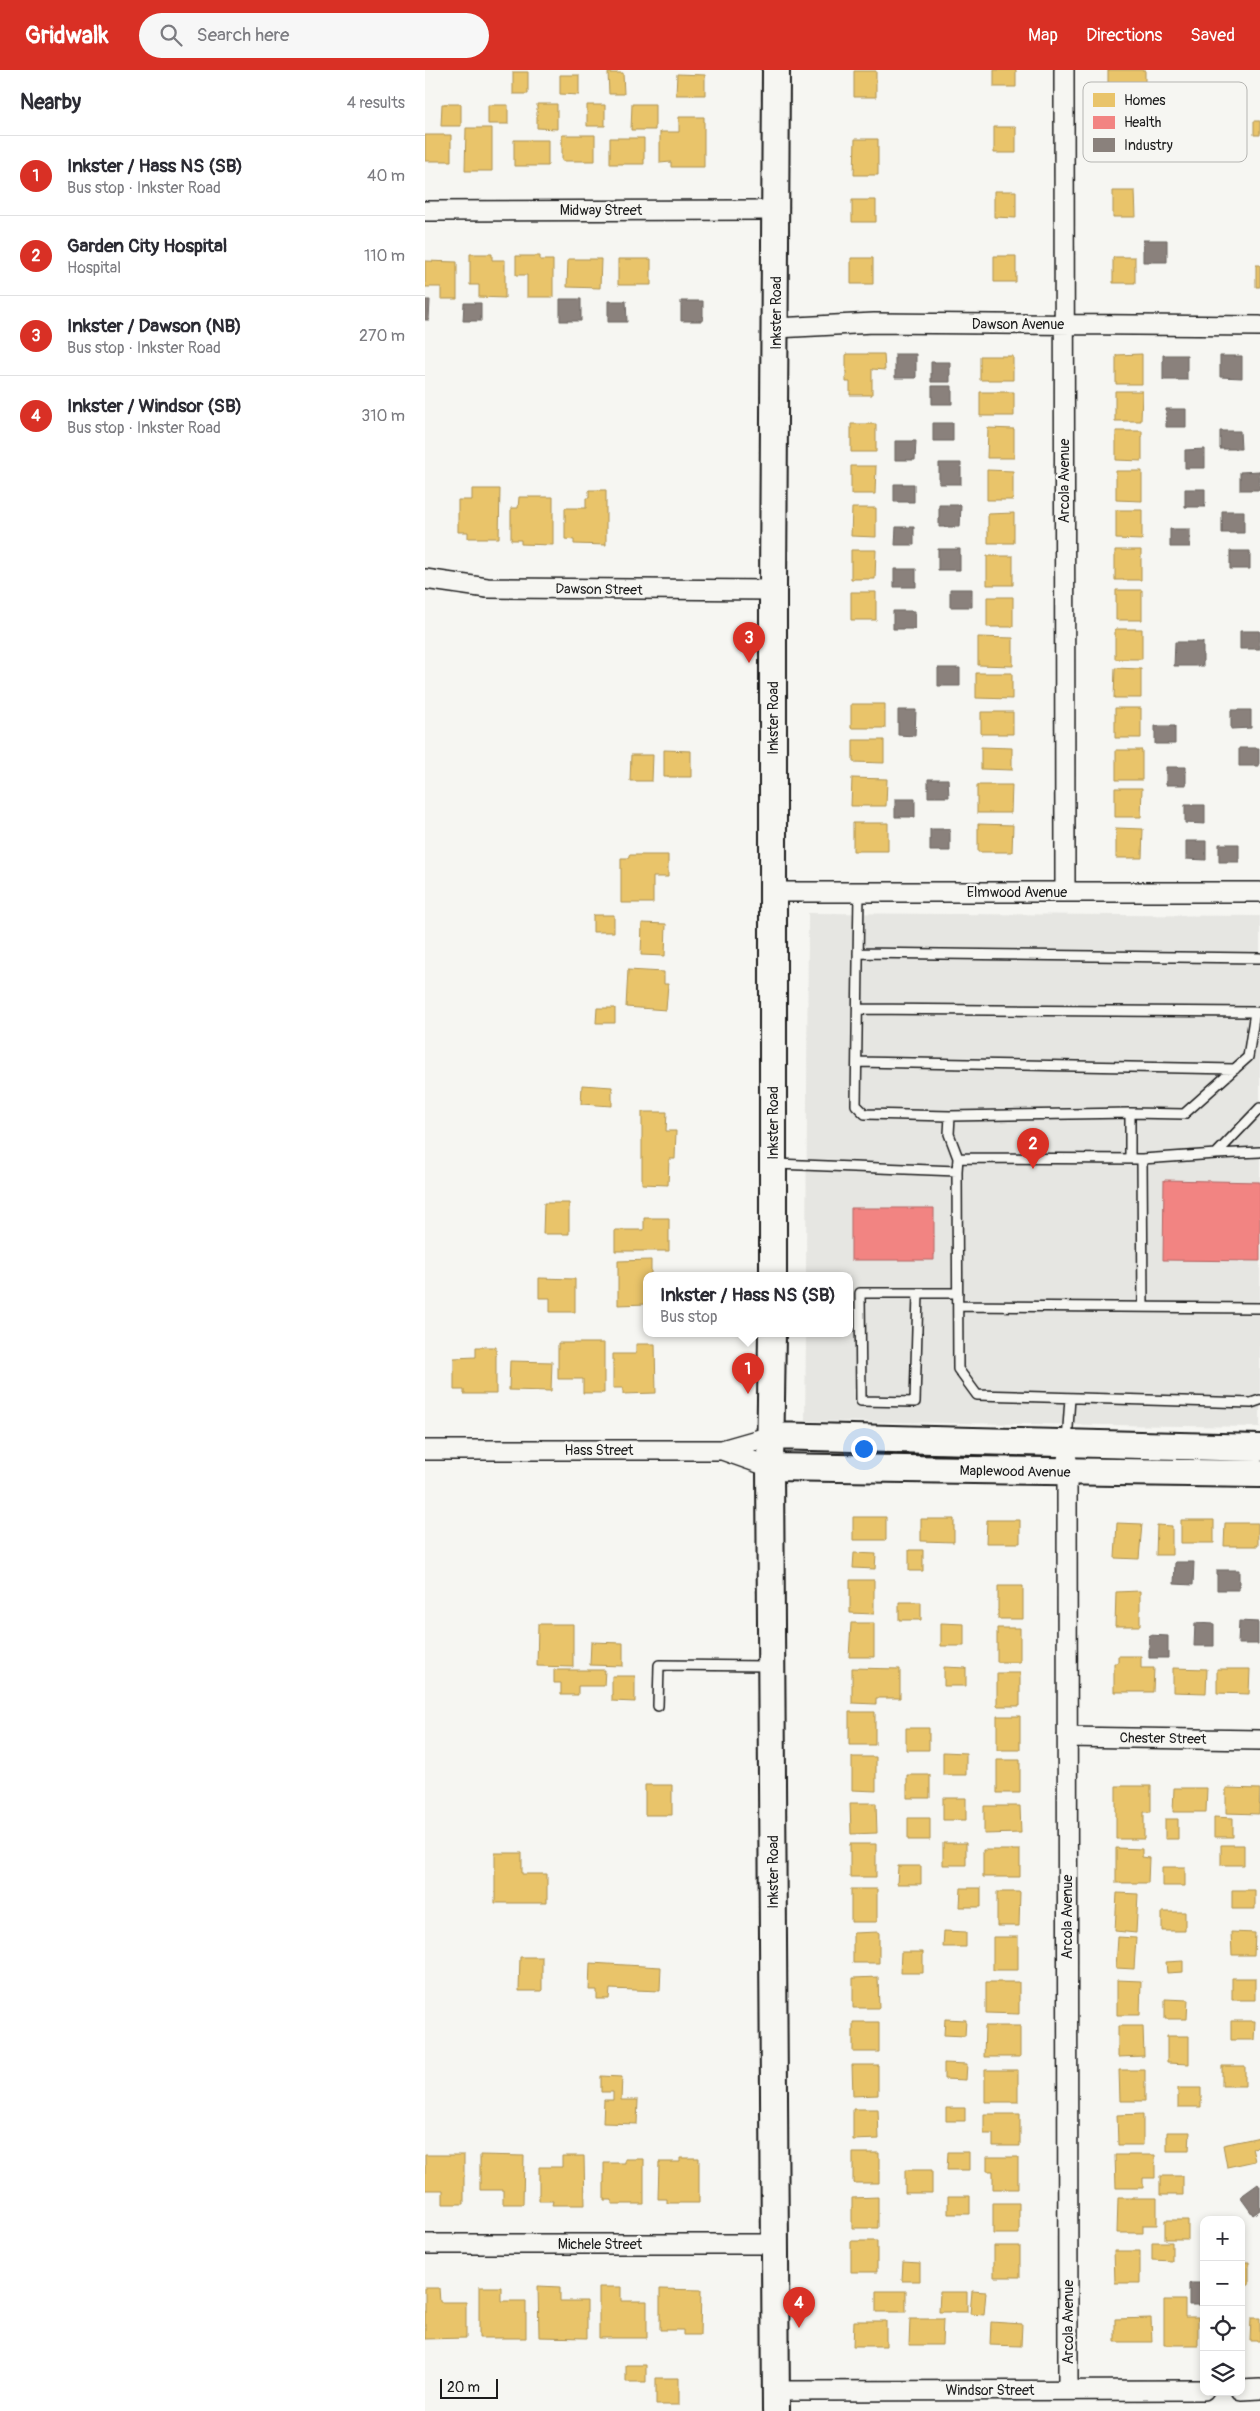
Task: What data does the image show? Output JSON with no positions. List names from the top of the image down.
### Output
{
  "streets": {
    "main road": ["Inkster Road", "Maplewood Avenue"],
    "street": [
      "Midway Street",
      "Dawson Avenue",
      "Arcola Avenue",
      "Dawson Street",
      "Elmwood Avenue",
      "Hass Street",
      "Chester Street",
      "Michele Street",
      "Windsor Street"
    ]
  },
  "crossings": [
    ["Midway Street", "Inkster Road"],
    ["Inkster Road", "Dawson Avenue"],
    ["Inkster Road", "Dawson Street"],
    ["Inkster Road", "Elmwood Avenue"],
    ["Inkster Road", "Hass Street"],
    ["Inkster Road", "Maplewood Avenue"],
    ["Inkster Road", "Michele Street"],
    ["Inkster Road", "Windsor Street"],
    ["Dawson Avenue", "Arcola Avenue"],
    ["Arcola Avenue", "Elmwood Avenue"],
    ["Arcola Avenue", "Maplewood Avenue"],
    ["Arcola Avenue", "Chester Street"],
    ["Arcola Avenue", "Windsor Street"],
    ["Hass Street", "Maplewood Avenue"]
  ],
  "legend": ["Homes", "Health", "Industry"],
  "scale_bar": "20 m",
  "page": {
    "header": "Gridwalk",
    "search": "Search here",
    "nav": ["Map", "Directions", "Saved"],
    "heading": ["Nearby", "4 results"],
    "list": [
      {
        "mark": "1",
        "name": "Inkster / Hass NS (SB)",
        "note": "Bus stop · Inkster Road",
        "value": "40 m"
      },
      {
        "mark": "2",
        "name": "Garden City Hospital",
        "note": "Hospital",
        "value": "110 m"
      },
      {
        "mark": "3",
        "name": "Inkster / Dawson (NB)",
        "note": "Bus stop · Inkster Road",
        "value": "270 m"
      },
      {
        "mark": "4",
        "name": "Inkster / Windsor (SB)",
        "note": "Bus stop · Inkster Road",
        "value": "310 m"
      }
    ],
    "pins": [
      "3",
      "2",
      "1",
      "4"
    ],
    "popup": ["Inkster / Hass NS (SB)", "Bus stop"],
    "map_buttons": ["+", "−"],
    "scale": "20 m"
  }
}
